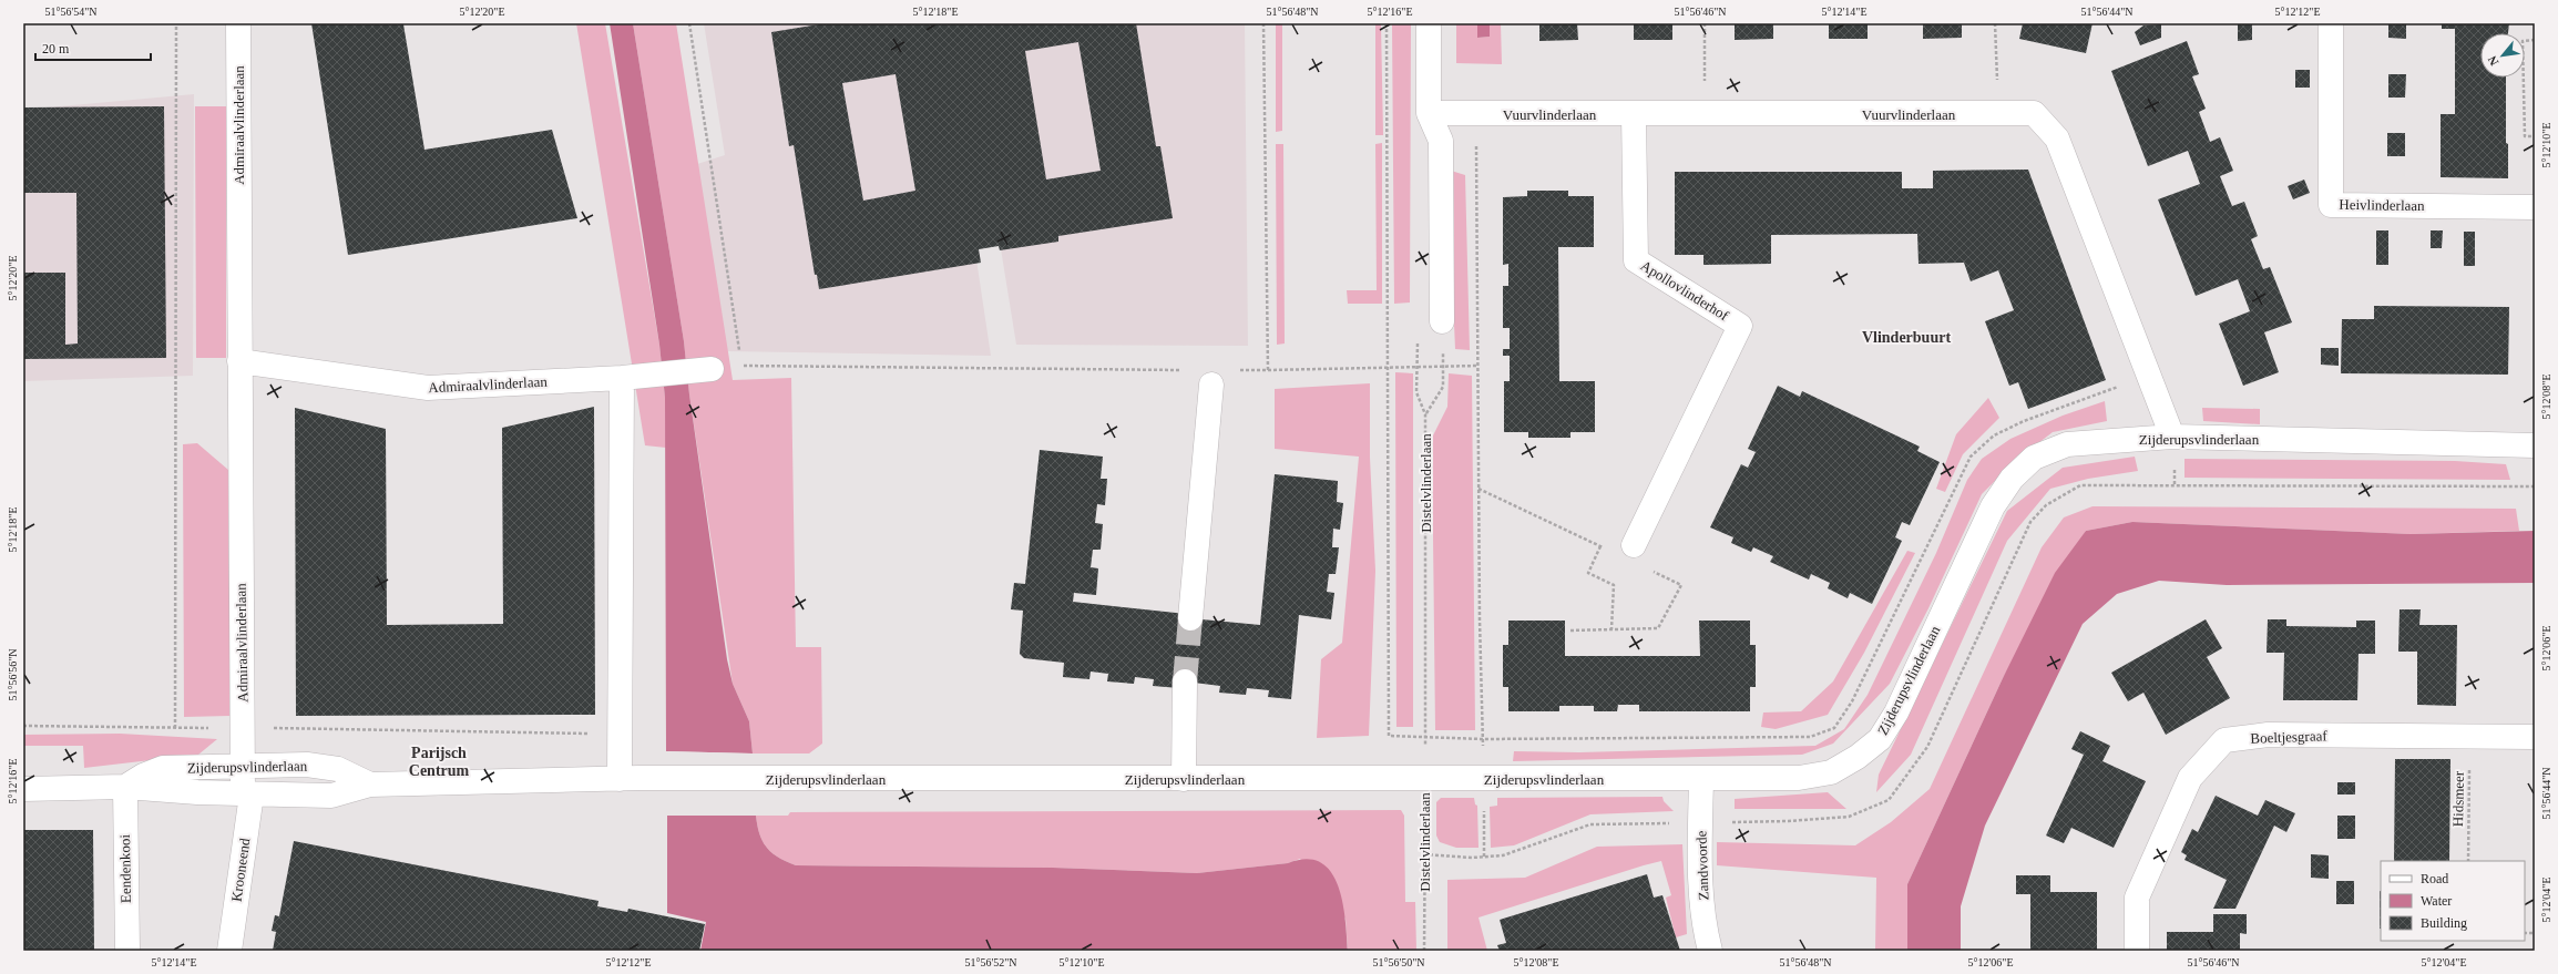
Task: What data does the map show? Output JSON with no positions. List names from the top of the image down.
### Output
{
  "streets": {
    "street": [
      "Vuurvlinderlaan",
      "Admiraalvlinderlaan",
      "Heivlinderlaan",
      "Apollovlinderhof",
      "Zijderupsvlinderlaan",
      "Boeltjesgraaf",
      "Zandvoorde",
      "Eendenkooi",
      "Krooneend"
    ],
    "path": ["Distelvlinderlaan", "Hidsmeer"]
  },
  "crossings": [
    ["Vuurvlinderlaan", "Apollovlinderhof"],
    ["Vuurvlinderlaan", "Zijderupsvlinderlaan"],
    ["Admiraalvlinderlaan", "Zijderupsvlinderlaan"],
    ["Admiraalvlinderlaan", "Krooneend"],
    ["Zijderupsvlinderlaan", "Distelvlinderlaan"],
    ["Zijderupsvlinderlaan", "Zandvoorde"],
    ["Zijderupsvlinderlaan", "Eendenkooi"],
    ["Zijderupsvlinderlaan", "Krooneend"],
    ["Boeltjesgraaf", "Hidsmeer"]
  ],
  "districts": ["Vlinderbuurt", "Parijsch Centrum"],
  "legend": ["Road", "Water", "Building"],
  "scale_bar": "20 m",
  "north": "bottom left",
  "coordinates": [
    "51°56'54\"N",
    "5°12'20\"E",
    "5°12'18\"E",
    "51°56'48\"N",
    "5°12'16\"E",
    "51°56'46\"N",
    "5°12'14\"E",
    "51°56'44\"N",
    "5°12'12\"E",
    "5°12'10\"E",
    "5°12'08\"E",
    "5°12'06\"E",
    "51°56'56\"N",
    "5°12'04\"E",
    "51°56'52\"N",
    "51°56'50\"N"
  ]
}
